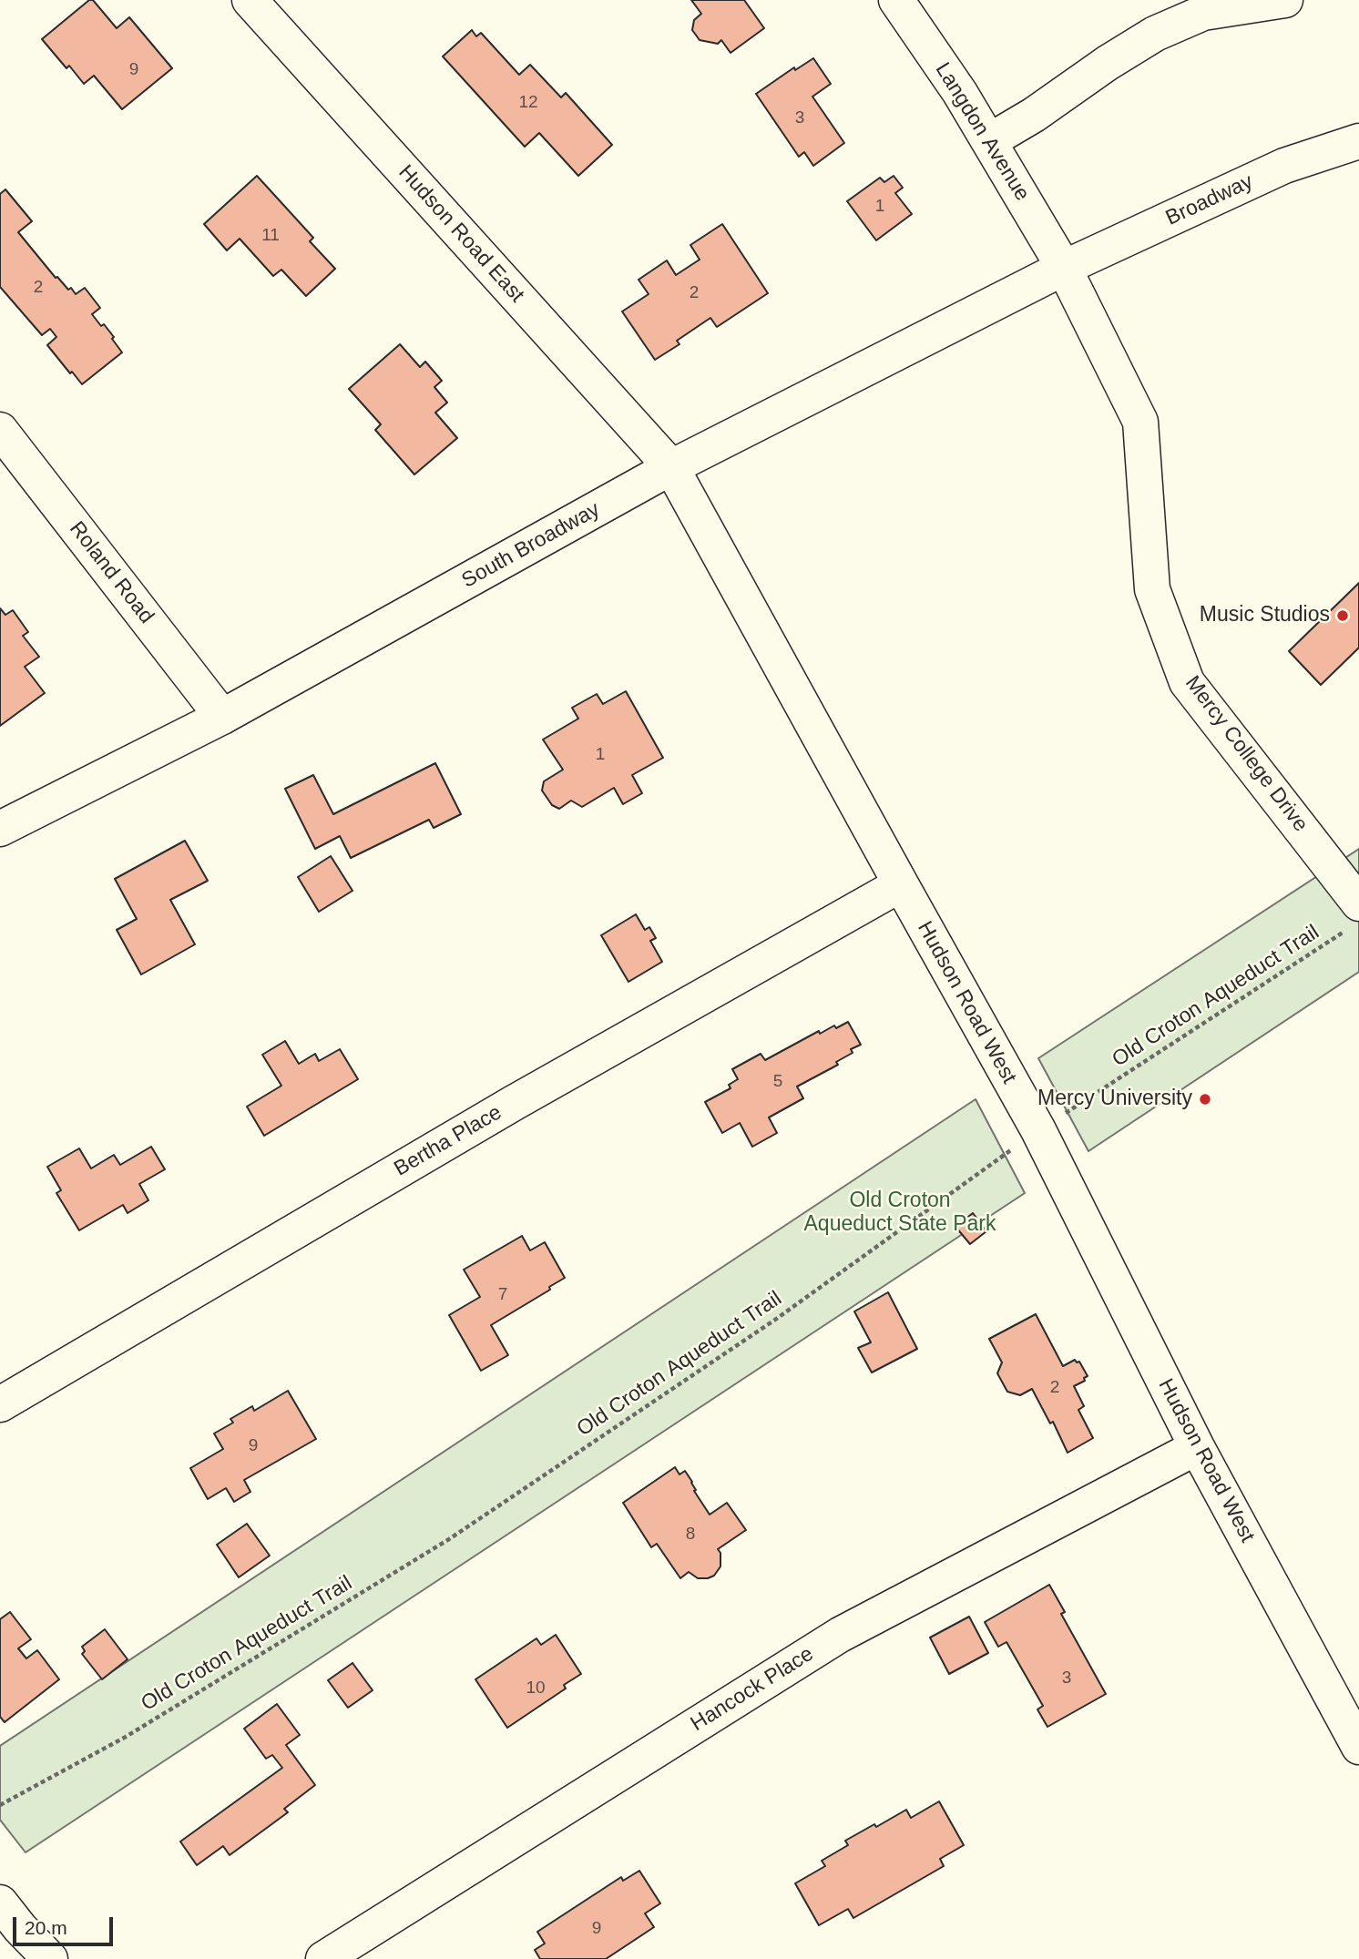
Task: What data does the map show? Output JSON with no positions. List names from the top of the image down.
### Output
{
  "streets": {
    "street": [
      "Langdon Avenue",
      "Broadway",
      "Hudson Road East",
      "South Broadway",
      "Roland Road",
      "Mercy College Drive",
      "Hudson Road West",
      "Bertha Place",
      "Hancock Place"
    ],
    "path": ["Old Croton Aqueduct Trail"]
  },
  "crossings": [
    ["Langdon Avenue", "Broadway"],
    ["Langdon Avenue", "South Broadway"],
    ["Langdon Avenue", "Mercy College Drive"],
    ["Broadway", "South Broadway"],
    ["Broadway", "Mercy College Drive"],
    ["Hudson Road East", "South Broadway"],
    ["Hudson Road East", "Hudson Road West"],
    ["South Broadway", "Roland Road"],
    ["South Broadway", "Mercy College Drive"],
    ["South Broadway", "Hudson Road West"],
    ["Mercy College Drive", "Old Croton Aqueduct Trail"],
    ["Old Croton Aqueduct Trail", "Hudson Road West"],
    ["Hudson Road West", "Bertha Place"],
    ["Hudson Road West", "Hancock Place"]
  ],
  "parks": ["Old Croton Aqueduct State Park"],
  "places": ["Music Studios", "Mercy University"],
  "house_numbers": [
    "9",
    "12",
    "3",
    "1",
    "11",
    "2",
    "2",
    "1",
    "5",
    "7",
    "2",
    "9",
    "8",
    "3",
    "10",
    "9"
  ],
  "scale_bar": "20 m"
}
